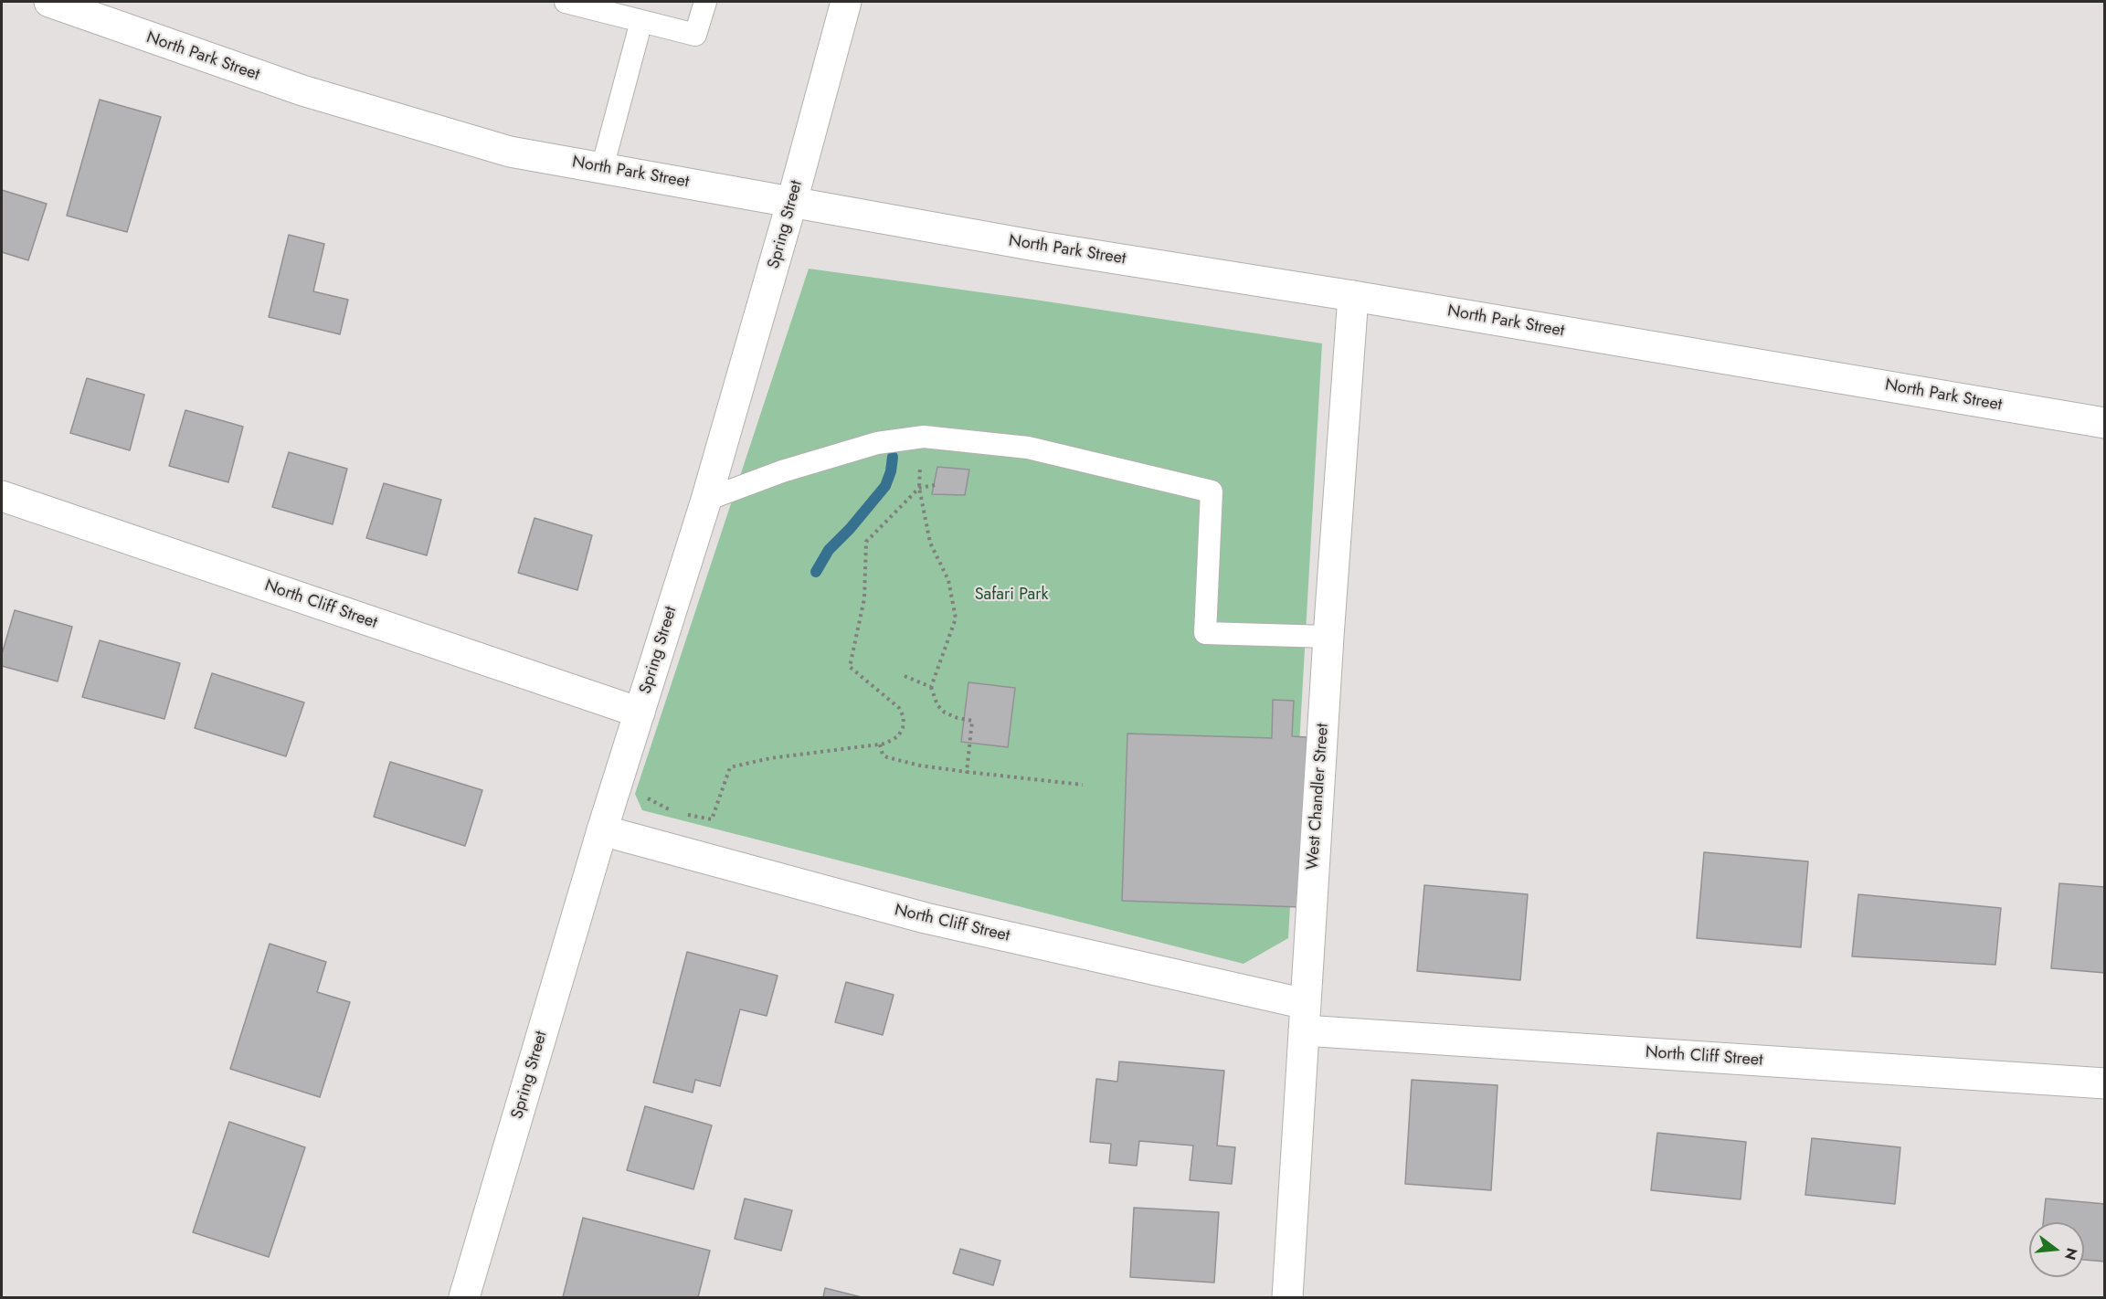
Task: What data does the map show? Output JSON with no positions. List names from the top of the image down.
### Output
{
  "streets": {
    "street": [
      "North Park Street",
      "Spring Street",
      "North Cliff Street",
      "West Chandler Street"
    ]
  },
  "crossings": [
    ["North Park Street", "Spring Street"],
    ["North Park Street", "West Chandler Street"],
    ["Spring Street", "North Cliff Street"],
    ["North Cliff Street", "West Chandler Street"]
  ],
  "parks": ["Safari Park"],
  "north": "right"
}
